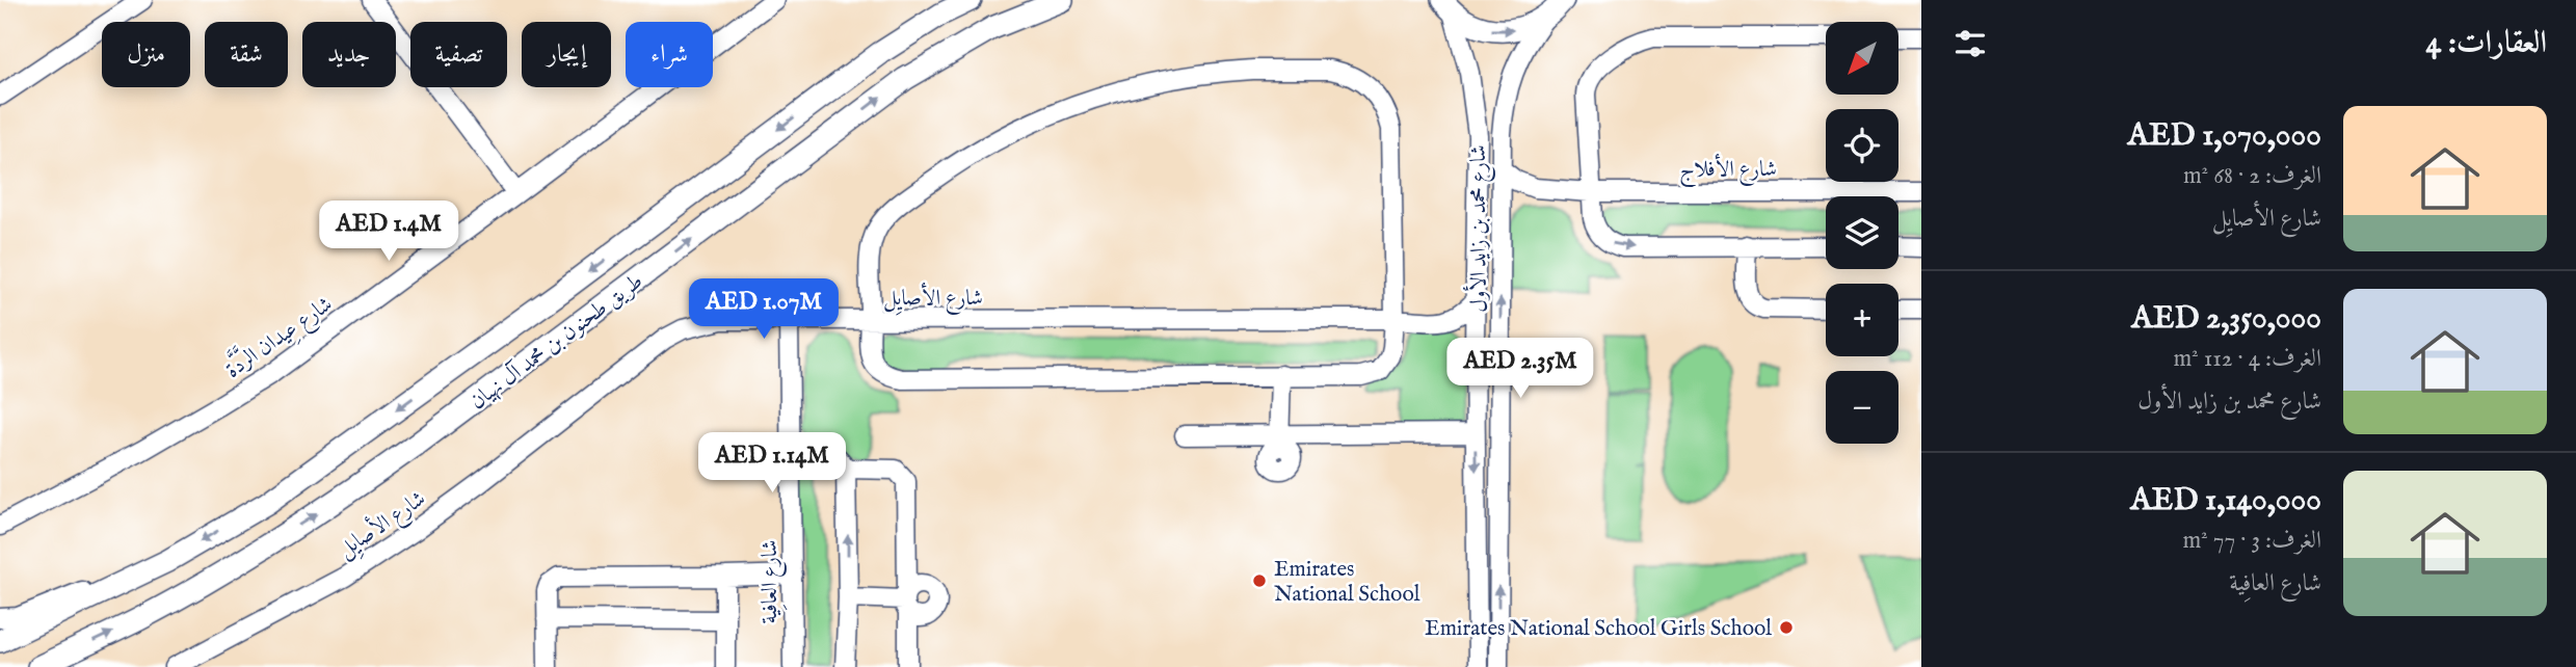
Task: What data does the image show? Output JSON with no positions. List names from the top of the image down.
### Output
{
  "streets": {
    "main road": ["طريق طحنون بن محمد آل نهيان"],
    "street": [
      "شارع الأفلاج",
      "شارع محمد بن زايد الأول",
      "شارع الأصايِل",
      "شارع عِيدان الرَّدَّة",
      "شارع العافِية"
    ]
  },
  "crossings": [
    ["شارع الأفلاج", "شارع محمد بن زايد الأول"],
    ["شارع الأصايِل", "شارع العافِية"]
  ],
  "places": ["Emirates National School", "Emirates National School Girls School"],
  "north": "bottom left",
  "page": {
    "heading": "العقارات: 4",
    "map_buttons": ["+", "−"],
    "chip": [
      "شراء",
      "إيجار",
      "تصفية",
      "جديد",
      "شقة",
      "منزل"
    ],
    "list": [
      {
        "name": "AED 1,070,000",
        "note": "الغرف: 2 · 68 m² · شارع الأصايِل"
      },
      {
        "name": "AED 2,350,000",
        "note": "الغرف: 4 · 112 m² · شارع محمد بن زايد الأول"
      },
      {
        "name": "AED 1,140,000",
        "note": "الغرف: 3 · 77 m² · شارع العافِية"
      }
    ],
    "price": [
      "AED 1.4M",
      "AED 1.07M",
      "AED 2.35M",
      "AED 1.14M"
    ]
  }
}
